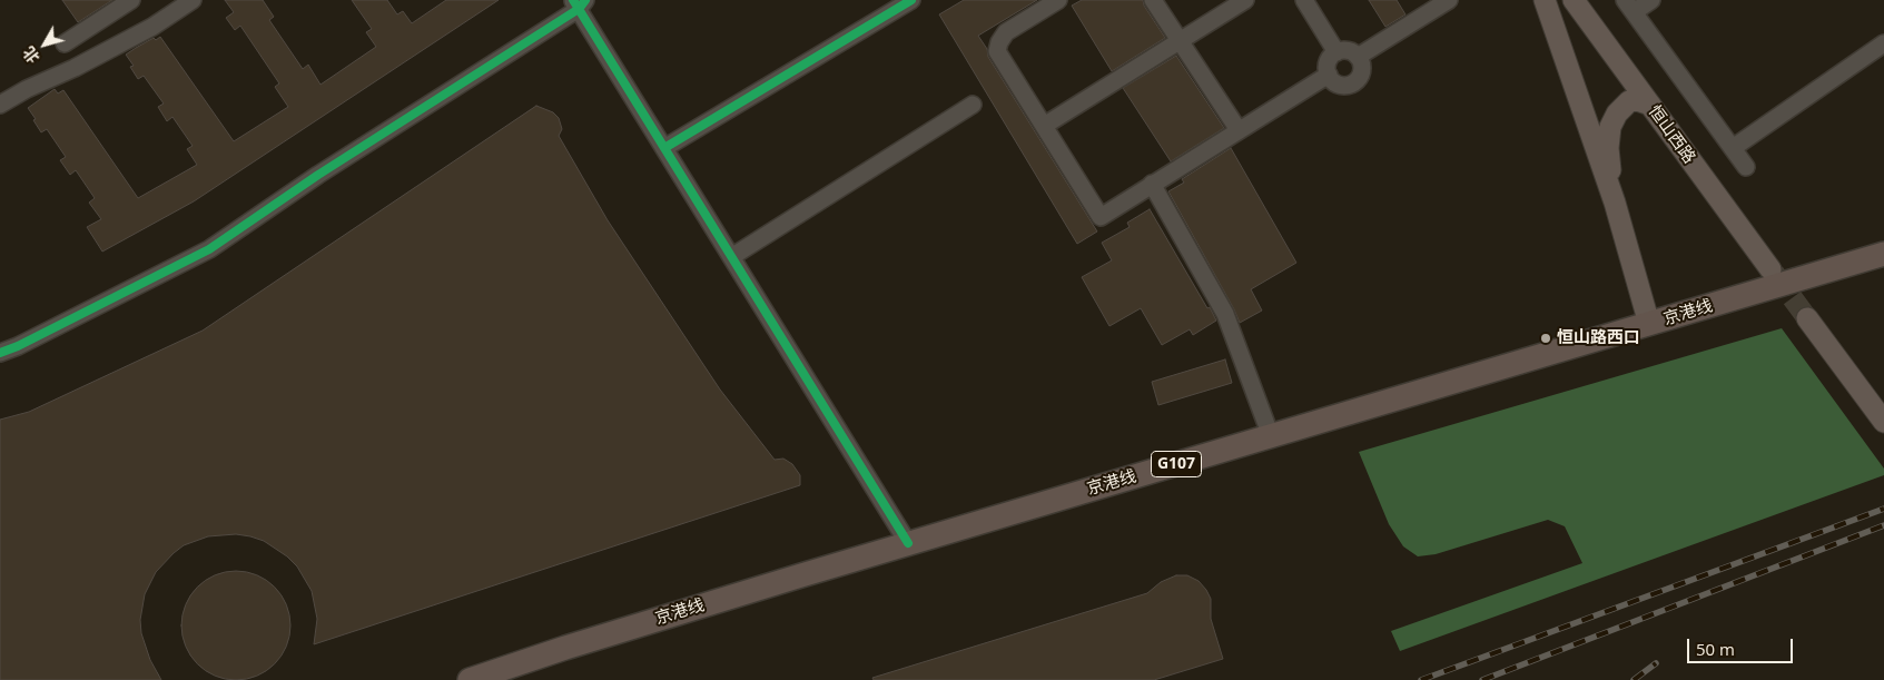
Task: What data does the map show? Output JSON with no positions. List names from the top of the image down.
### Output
{
  "streets": {
    "highway": ["京港线", "G107"],
    "main road": ["恒山西路"]
  },
  "places": ["恒山路西口"],
  "scale_bar": "50 m",
  "north": "bottom left"
}
